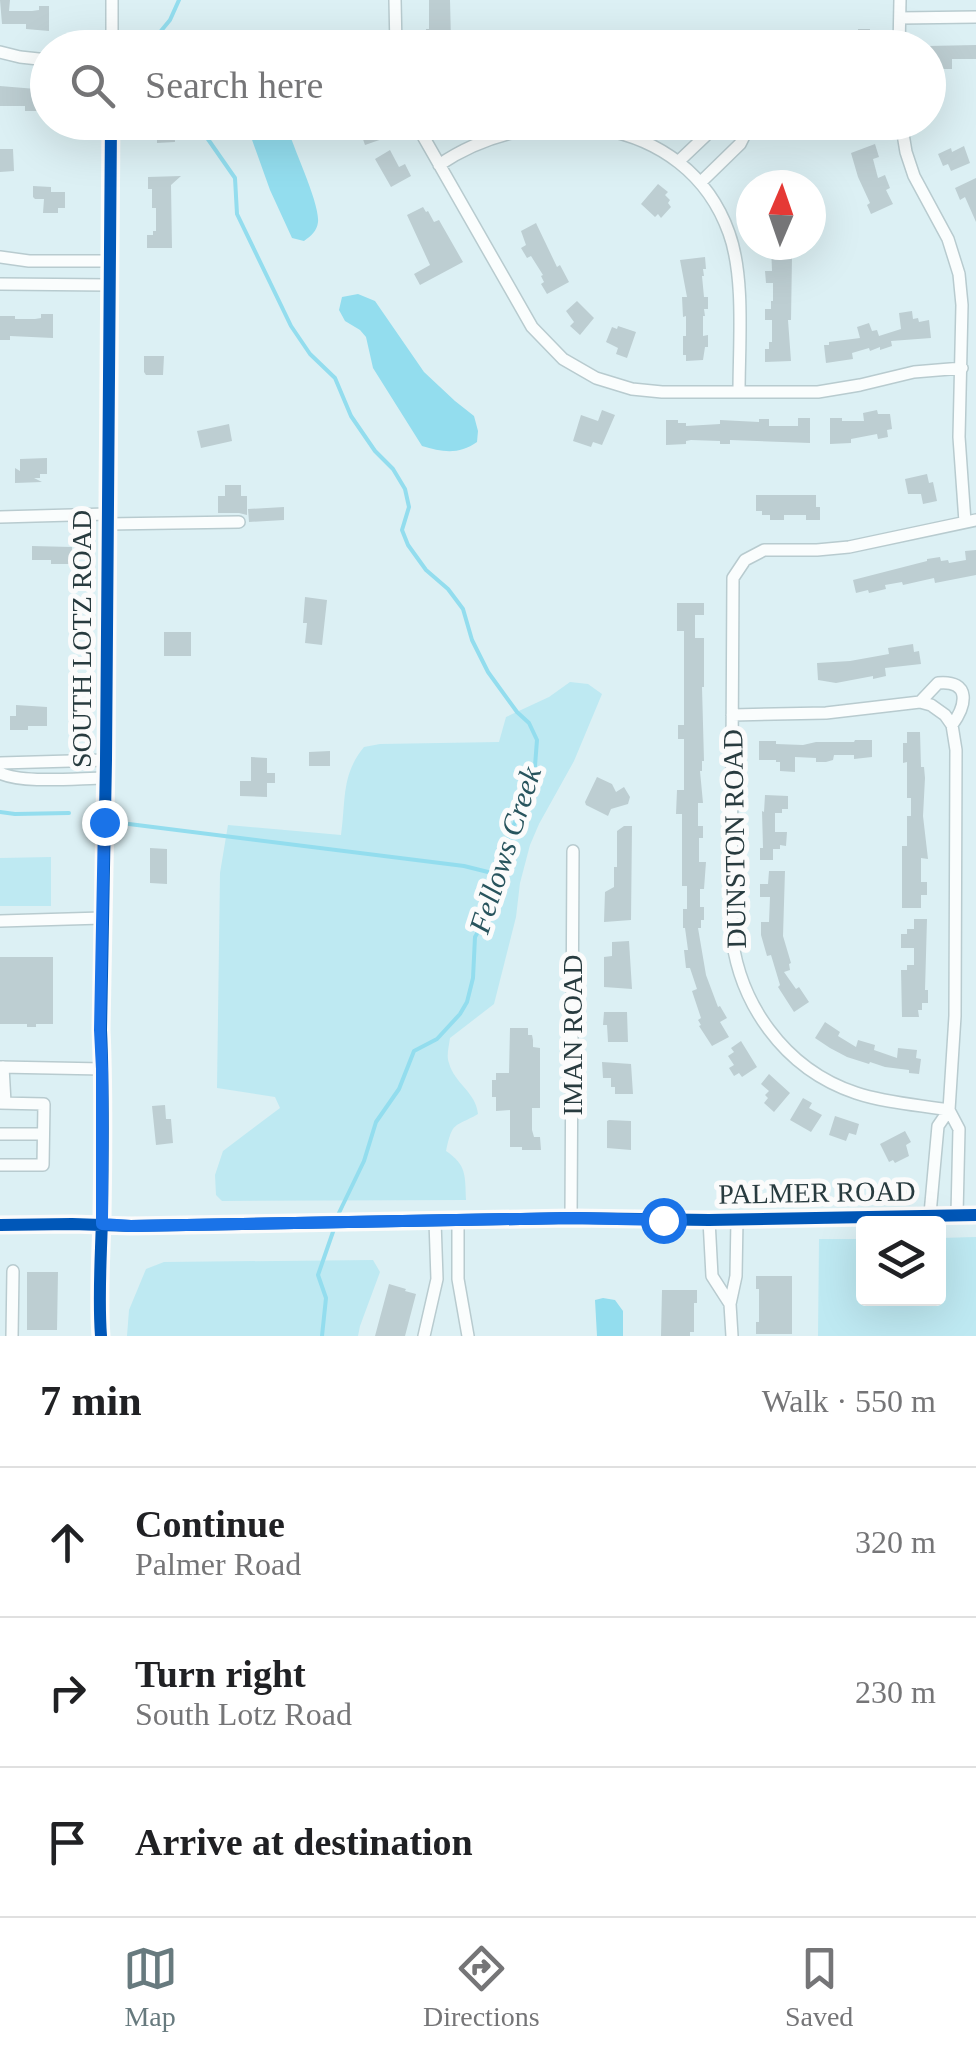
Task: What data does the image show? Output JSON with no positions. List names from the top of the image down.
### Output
{
  "streets": {
    "street": [
      "SOUTH LOTZ ROAD",
      "DUNSTON ROAD",
      "IMAN ROAD",
      "PALMER ROAD"
    ]
  },
  "crossings": [
    ["SOUTH LOTZ ROAD", "PALMER ROAD"],
    ["IMAN ROAD", "PALMER ROAD"]
  ],
  "water": ["Fellows Creek"],
  "north": "top",
  "page": {
    "search": "Search here",
    "heading": ["7 min", "Walk · 550 m"],
    "list": [
      ["Continue", "Palmer Road", "320 m"],
      ["Turn right", "South Lotz Road", "230 m"],
      "Arrive at destination"
    ],
    "nav": ["Map", "Directions", "Saved"]
  }
}
